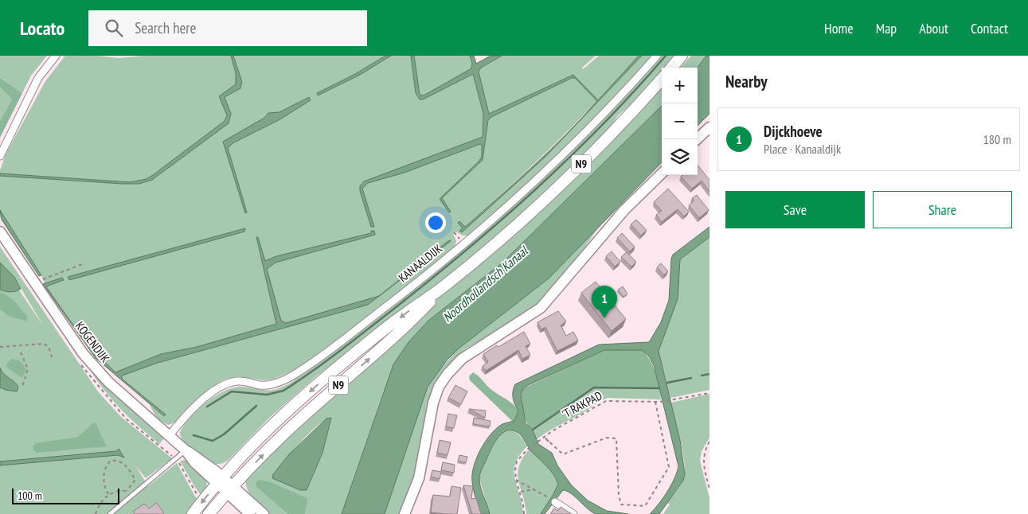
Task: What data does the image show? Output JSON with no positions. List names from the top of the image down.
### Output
{
  "streets": {
    "main road": ["N9"],
    "street": ["KANAALDIJK", "KOGENDIJK"],
    "path": ["'T RAKPAD"]
  },
  "crossings": [
    ["N9", "KOGENDIJK"],
    ["KANAALDIJK", "KOGENDIJK"]
  ],
  "water": ["Noordhollandsch Kanaal"],
  "scale_bar": "100 m",
  "page": {
    "header": "Locato",
    "search": "Search here",
    "nav": [
      "Home",
      "Map",
      "About",
      "Contact"
    ],
    "heading": "Nearby",
    "map_buttons": ["+", "−"],
    "list": [
      {
        "mark": "1",
        "name": "Dijckhoeve",
        "note": "Place · Kanaaldijk",
        "value": "180 m"
      }
    ],
    "buttons": ["Save", "Share"],
    "pins": "1",
    "scale": "100 m"
  }
}
